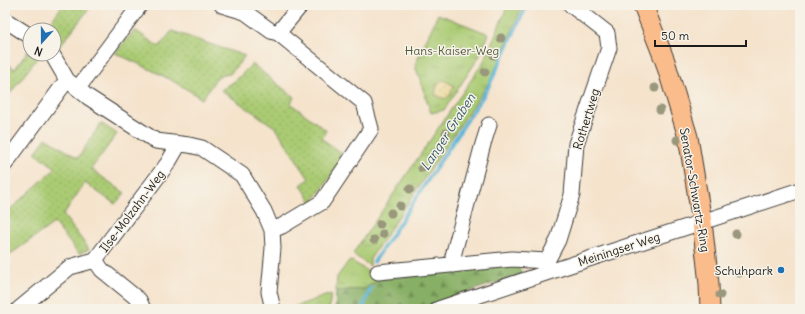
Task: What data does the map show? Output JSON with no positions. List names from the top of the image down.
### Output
{
  "streets": {
    "main road": ["Senator-Schwartz-Ring"],
    "street": ["Rothertweg", "Ilse-Molzahn-Weg", "Meiningser Weg"]
  },
  "crossings": [
    ["Rothertweg", "Meiningser Weg"],
    ["Senator-Schwartz-Ring", "Meiningser Weg"]
  ],
  "water": ["Langer Graben"],
  "parks": ["Hans-Kaiser-Weg"],
  "places": ["Schuhpark"],
  "scale_bar": "50 m",
  "north": "bottom"
}
